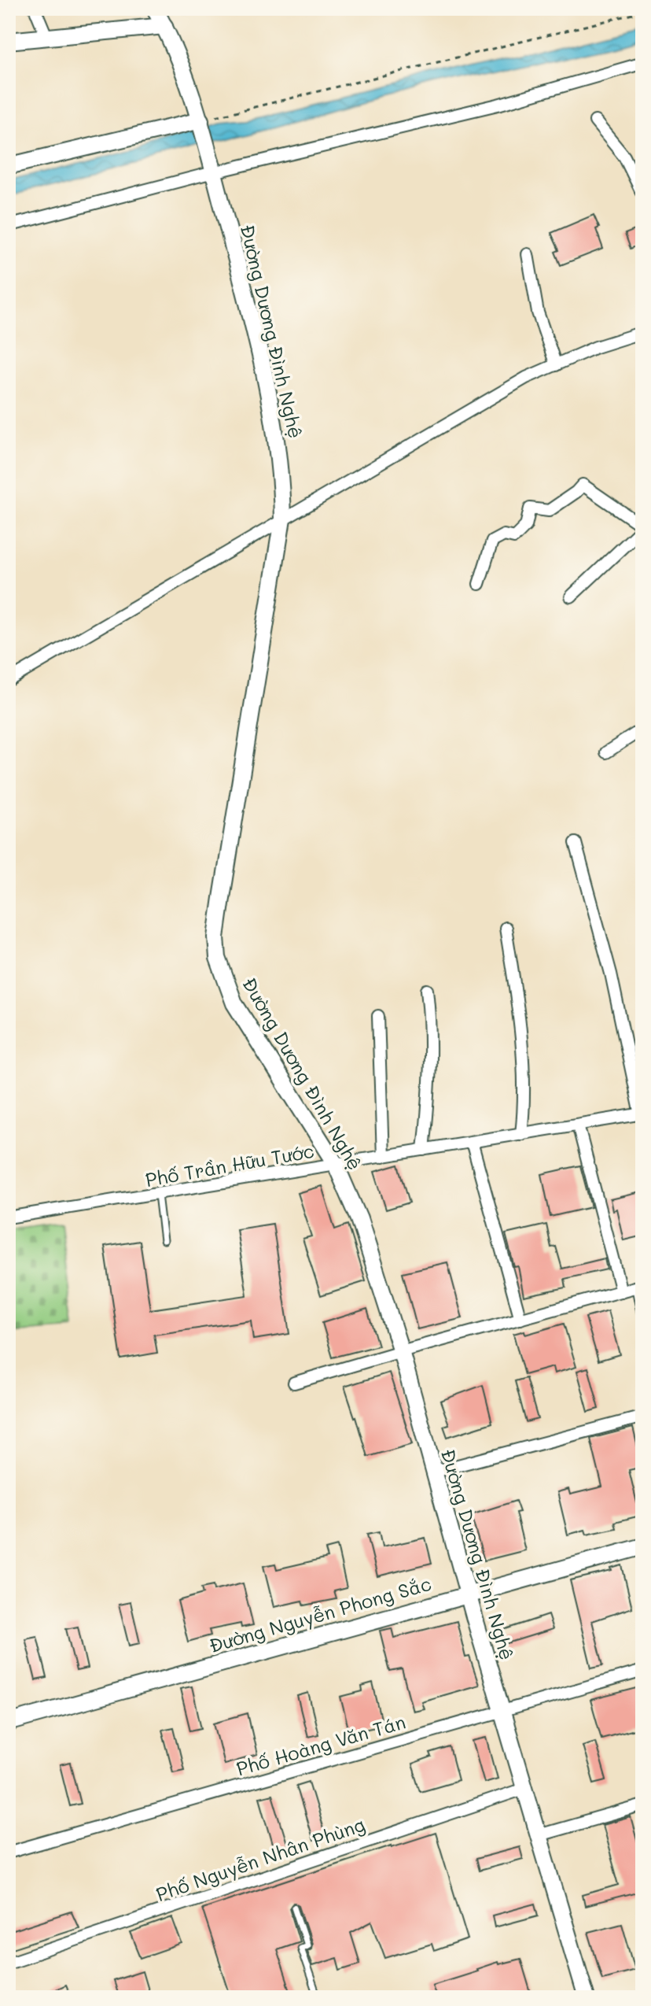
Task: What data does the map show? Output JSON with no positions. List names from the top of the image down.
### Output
{
  "streets": {
    "main road": ["Đường Dương Đình Nghệ", "Đường Nguyễn Phong Sắc"],
    "street": ["Phố Trần Hữu Tước", "Phố Hoàng Văn Tán", "Phố Nguyễn Nhân Phùng"]
  },
  "crossings": [
    ["Đường Dương Đình Nghệ", "Phố Trần Hữu Tước"],
    ["Đường Dương Đình Nghệ", "Đường Nguyễn Phong Sắc"],
    ["Đường Dương Đình Nghệ", "Phố Hoàng Văn Tán"],
    ["Đường Dương Đình Nghệ", "Phố Nguyễn Nhân Phùng"]
  ]
}
